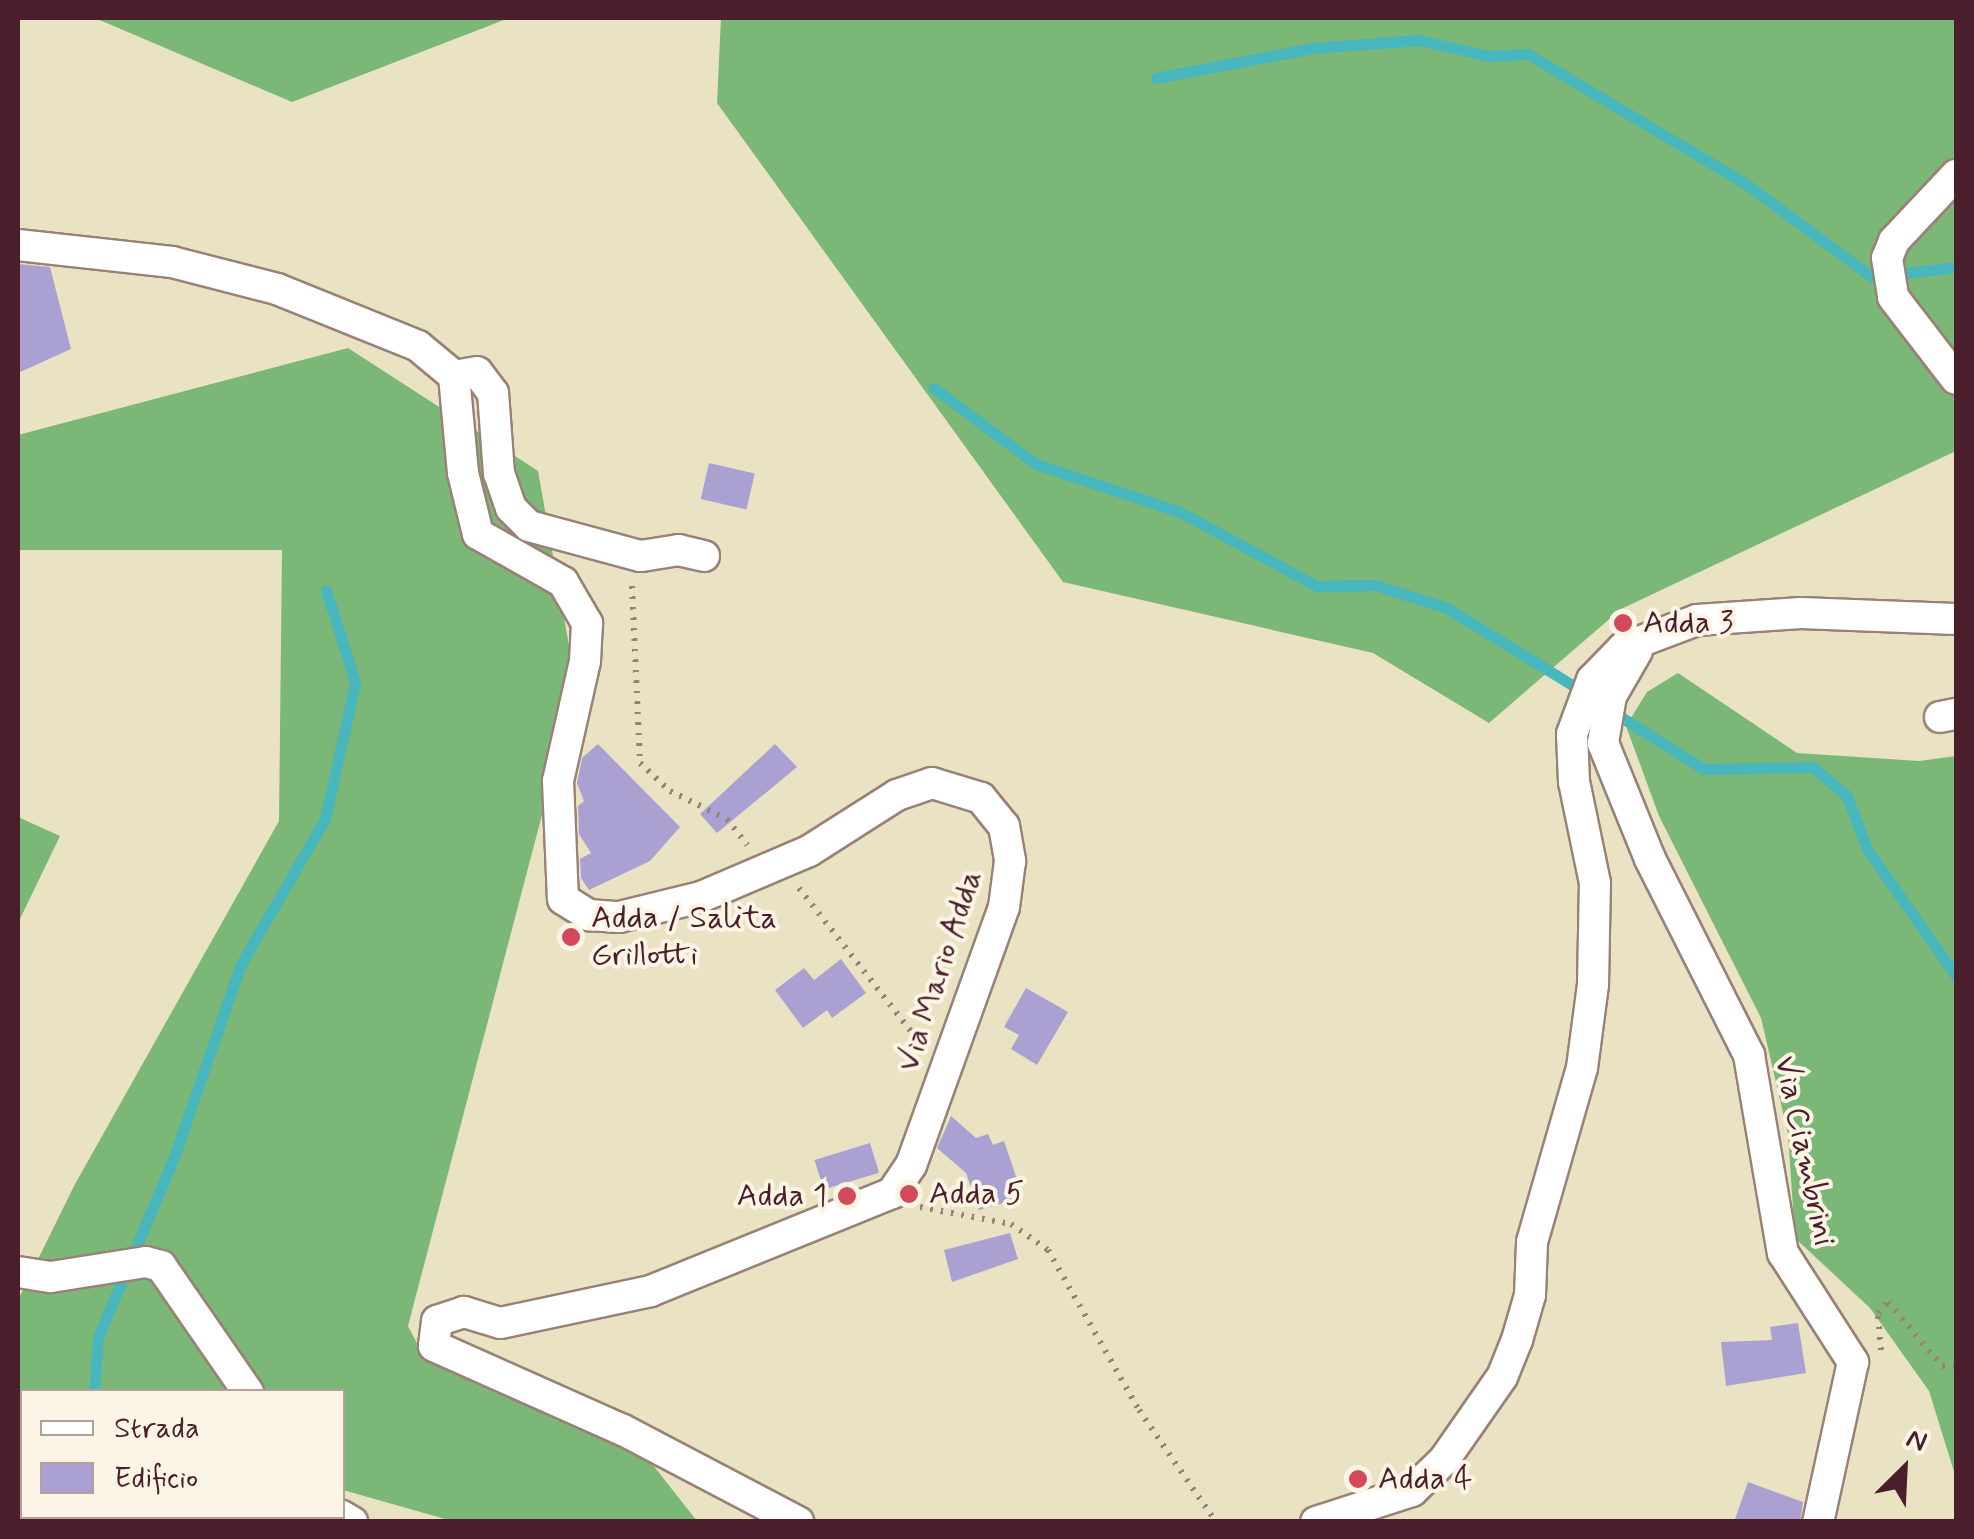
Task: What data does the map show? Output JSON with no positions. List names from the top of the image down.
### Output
{
  "streets": {
    "street": ["Via Mario Adda", "Via Ciambrini"]
  },
  "places": [
    "Adda 3",
    "Adda / Salita Grillotti",
    "Adda 5",
    "Adda 1",
    "Adda 4"
  ],
  "legend": ["Strada", "Edificio"],
  "north": "top right"
}
